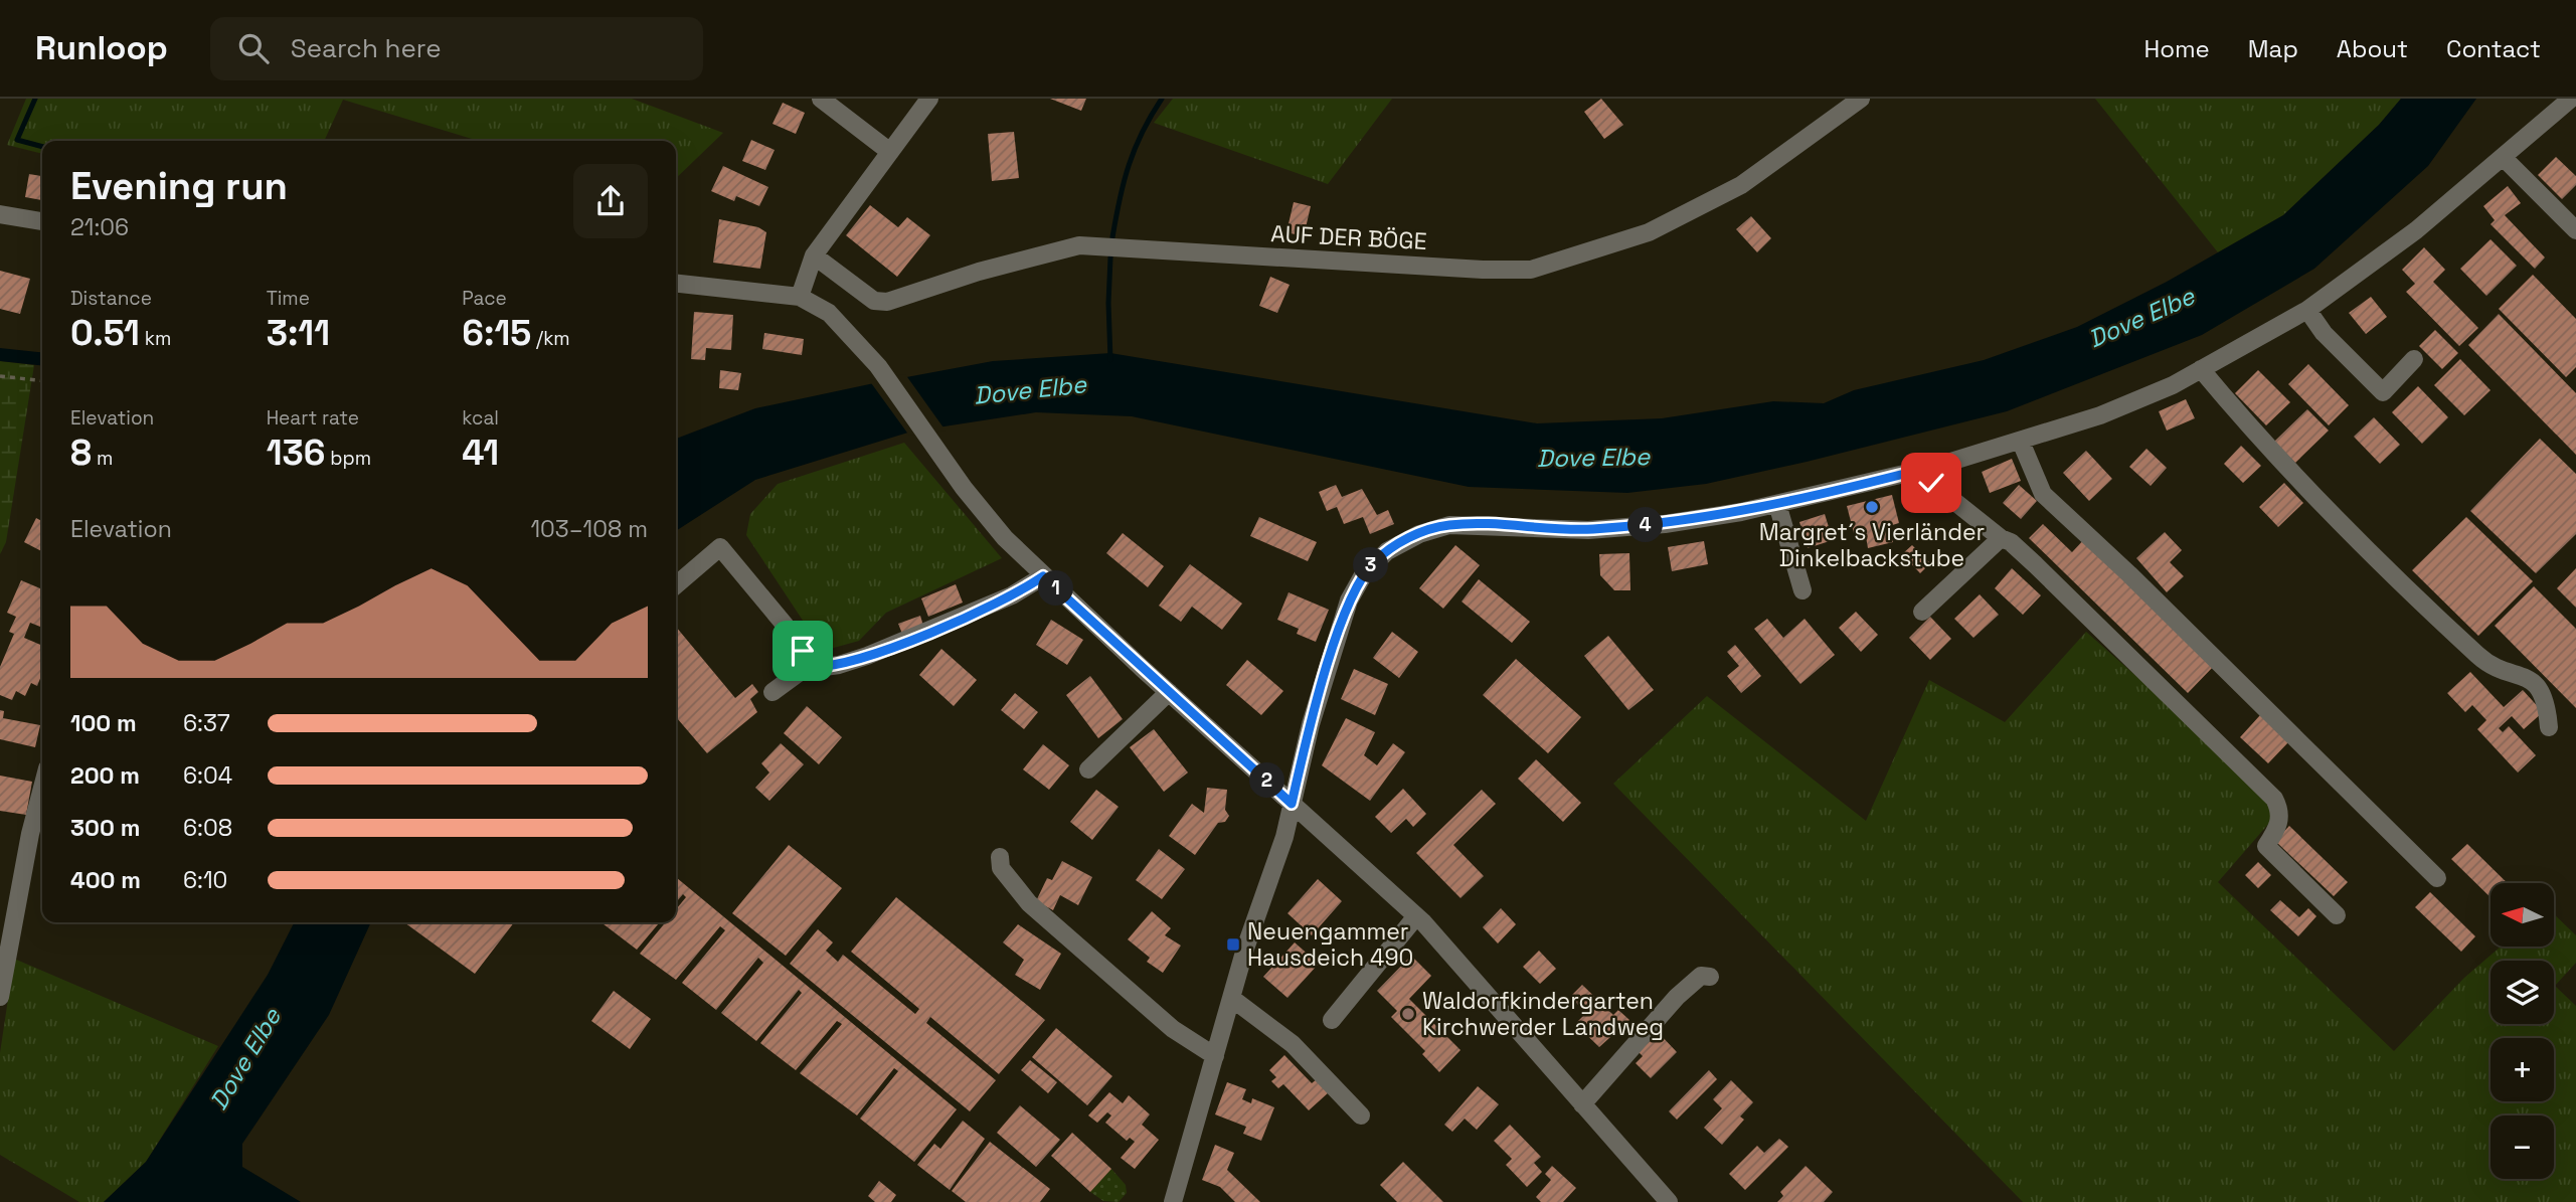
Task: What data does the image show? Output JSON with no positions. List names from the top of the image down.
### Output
{
  "streets": {
    "street": ["AUF DER BÖGE"]
  },
  "water": ["Dove Elbe"],
  "places": {
    "other": ["Margret´s Vierländer Dinkelbackstube", "Waldorfkindergarten Kirchwerder Landweg"],
    "transit": ["Neuengammer Hausdeich 490"]
  },
  "north": "left",
  "page": {
    "header": "Runloop",
    "search": "Search here",
    "nav": [
      "Home",
      "Map",
      "About",
      "Contact"
    ],
    "heading": ["Evening run", "21:06"],
    "stats": [
      ["Distance", "0.51 km"],
      ["Time", "3:11"],
      ["Pace", "6:15 /km"],
      ["Elevation", "8 m"],
      ["Heart rate", "136 bpm"],
      ["kcal", "41"]
    ],
    "chart": ["Elevation", "103–108 m"],
    "pins": [
      "4",
      "3",
      "1",
      "2"
    ],
    "list": [
      {
        "name": "100 m",
        "note": "6:37"
      },
      {
        "name": "200 m",
        "note": "6:04"
      },
      {
        "name": "300 m",
        "note": "6:08"
      },
      {
        "name": "400 m",
        "note": "6:10"
      }
    ],
    "map_buttons": ["+", "−"]
  }
}
